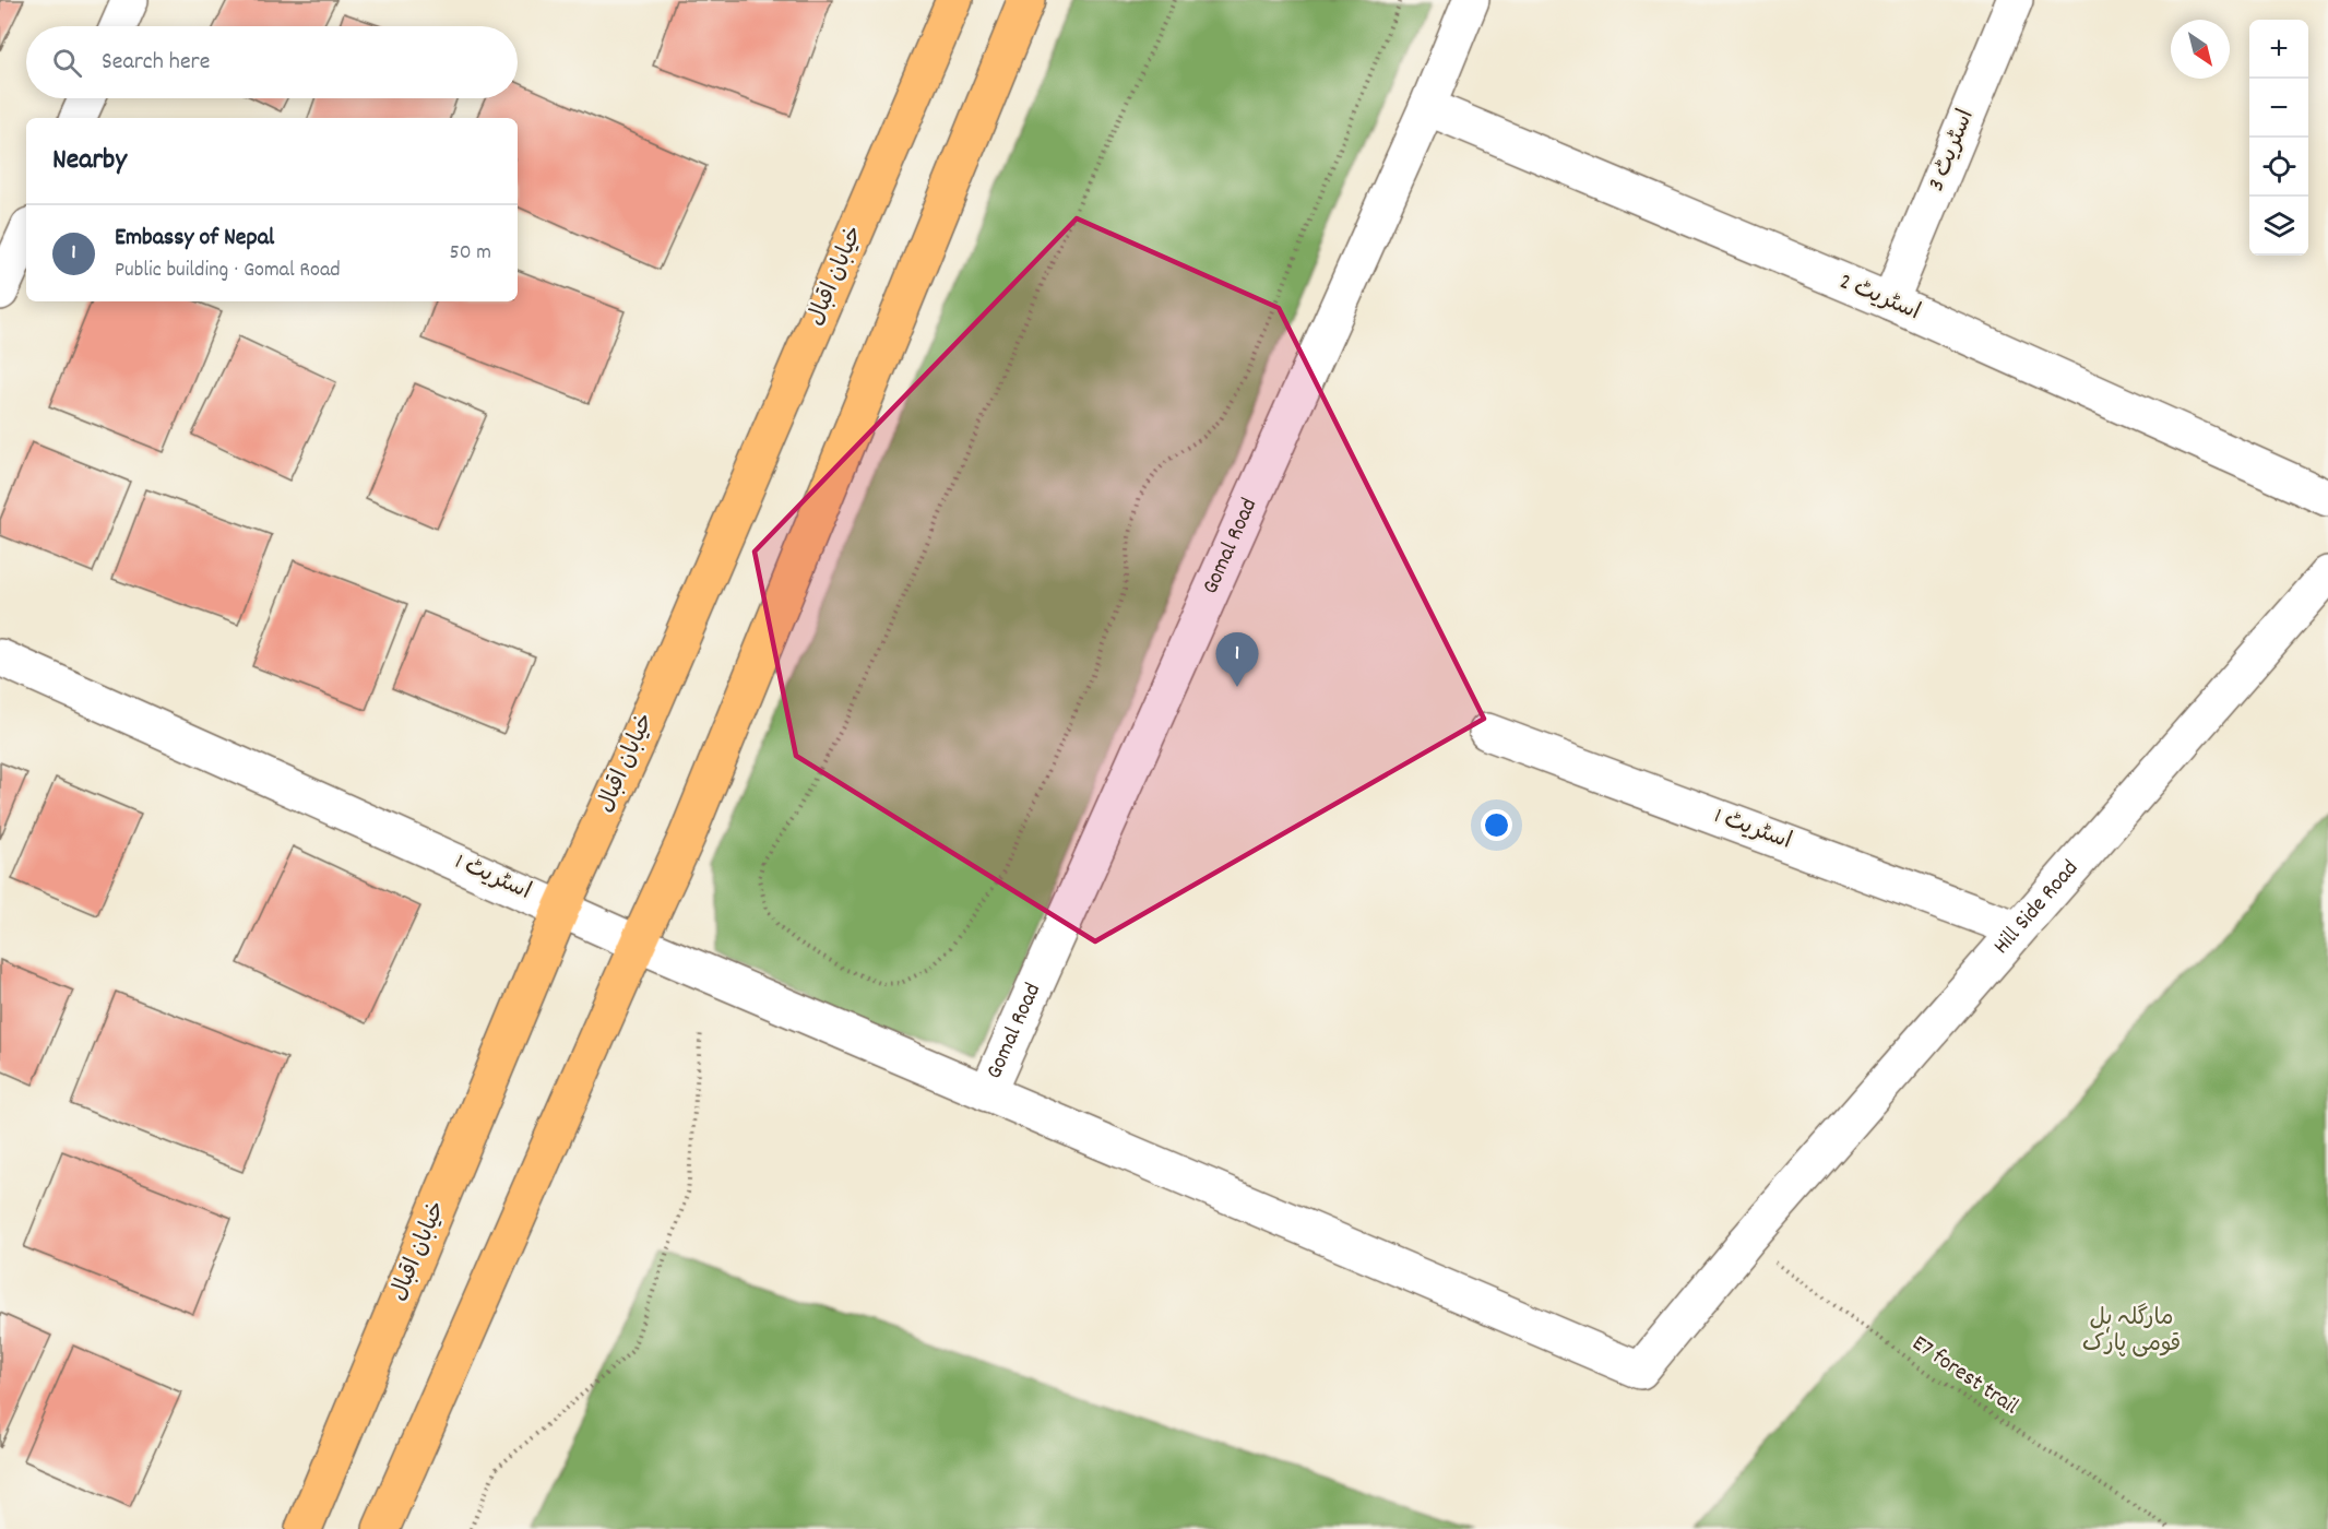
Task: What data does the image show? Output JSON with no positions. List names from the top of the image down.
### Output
{
  "streets": {
    "main road": ["خیابان اقبال"],
    "street": [
      "اسٹریٹ 3",
      "اسٹریٹ 2",
      "Gomal Road",
      "اسٹریٹ 1",
      "Hill Side Road"
    ],
    "path": ["E7 forest trail"]
  },
  "crossings": [
    ["اسٹریٹ 3", "اسٹریٹ 2"],
    ["خیابان اقبال", "اسٹریٹ 1"],
    ["اسٹریٹ 2", "Gomal Road"],
    ["Gomal Road", "اسٹریٹ 1"],
    ["Gomal Road", "Hill Side Road"],
    ["اسٹریٹ 1", "Hill Side Road"],
    ["Hill Side Road", "E7 forest trail"]
  ],
  "parks": ["مارگلہ ہل قومی پارک"],
  "north": "bottom right",
  "page": {
    "map_buttons": ["+", "−"],
    "search": "Search here",
    "heading": "Nearby",
    "list": [
      {
        "mark": "1",
        "name": "Embassy of Nepal",
        "note": "Public building · Gomal Road",
        "value": "50 m"
      }
    ],
    "pins": "1"
  }
}
